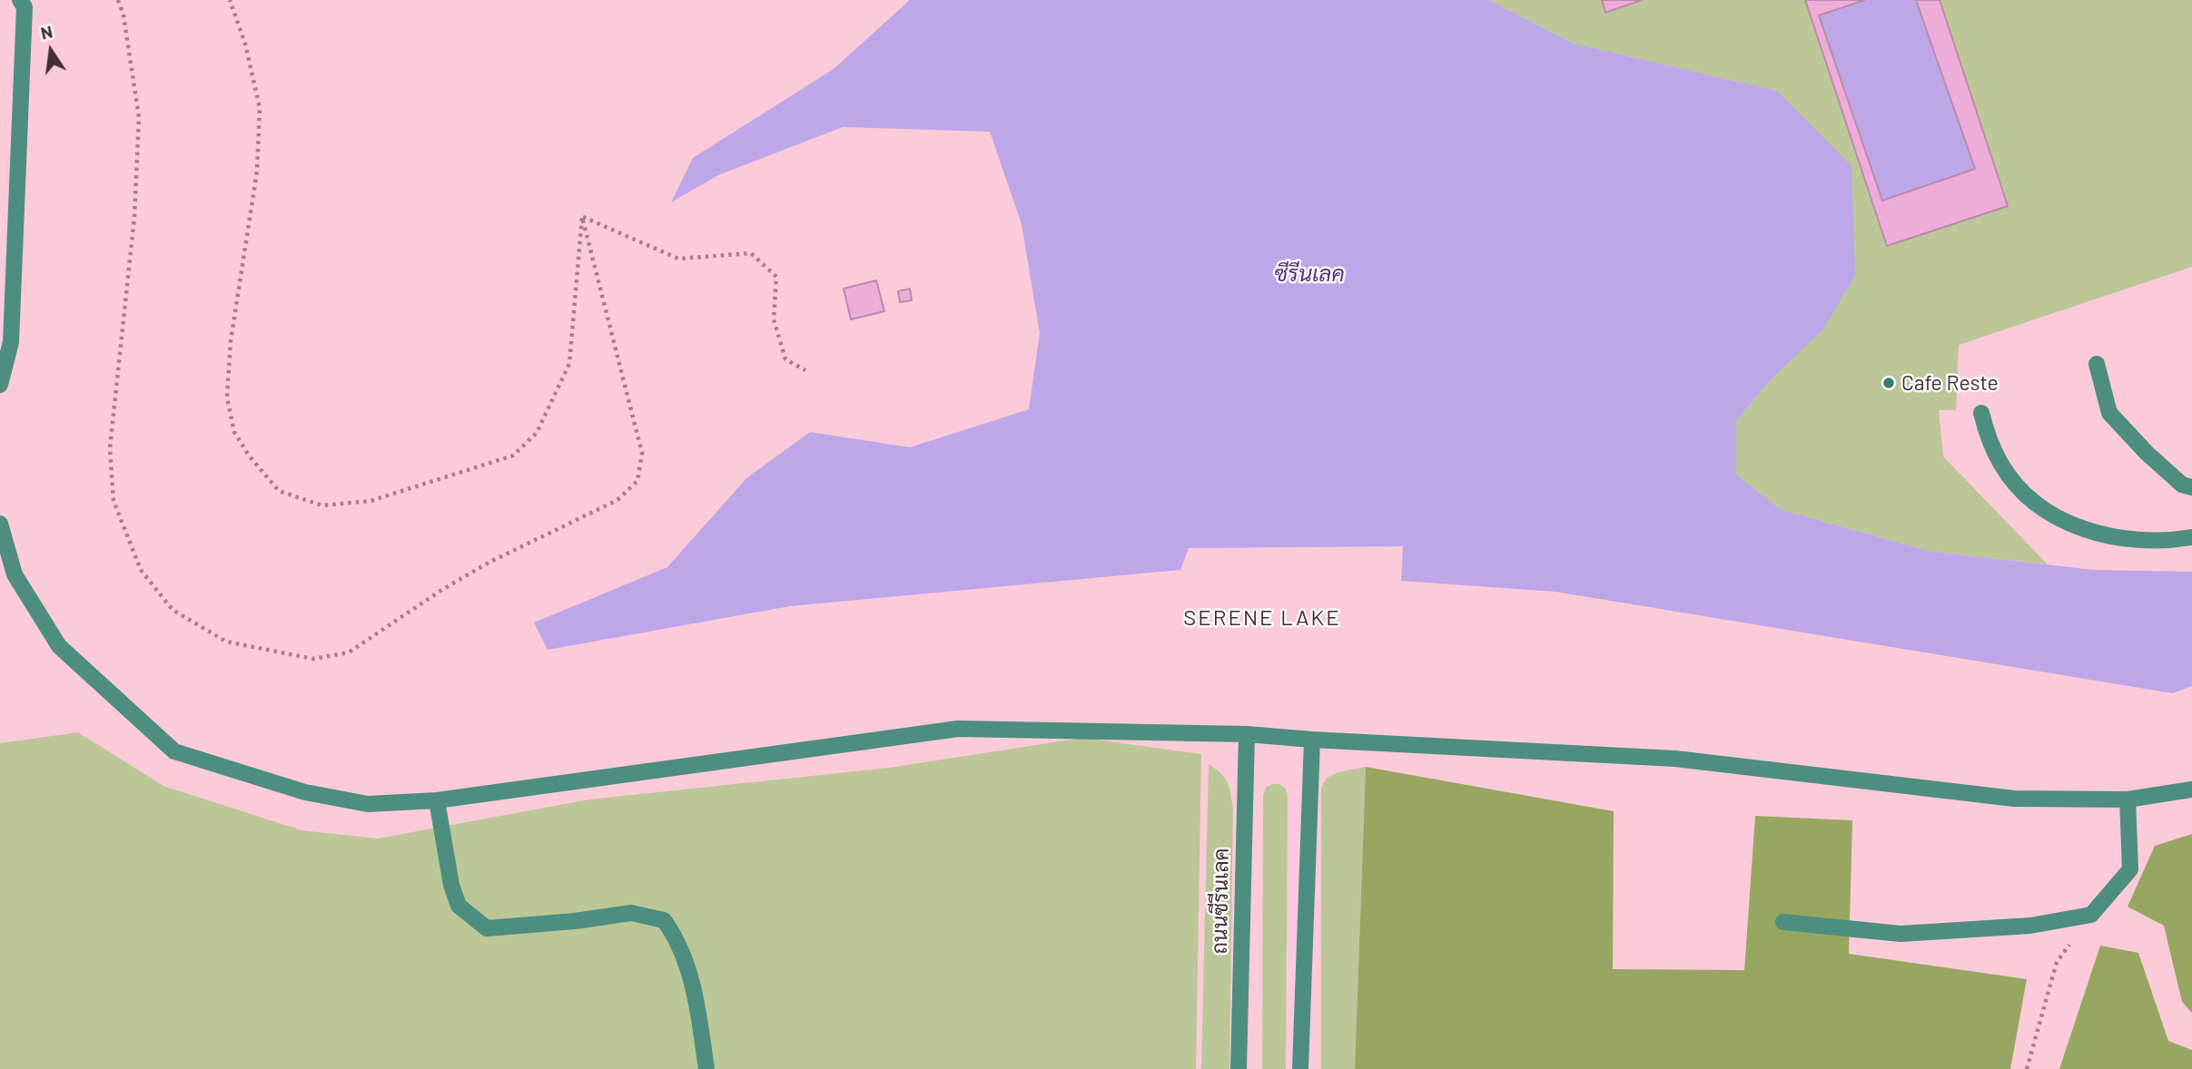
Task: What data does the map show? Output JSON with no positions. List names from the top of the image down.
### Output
{
  "streets": {
    "street": ["ถนนซีรีนเลค"]
  },
  "districts": ["SERENE LAKE"],
  "water": ["ซีรีนเลค"],
  "places": ["Cafe Reste"],
  "north": "top"
}
